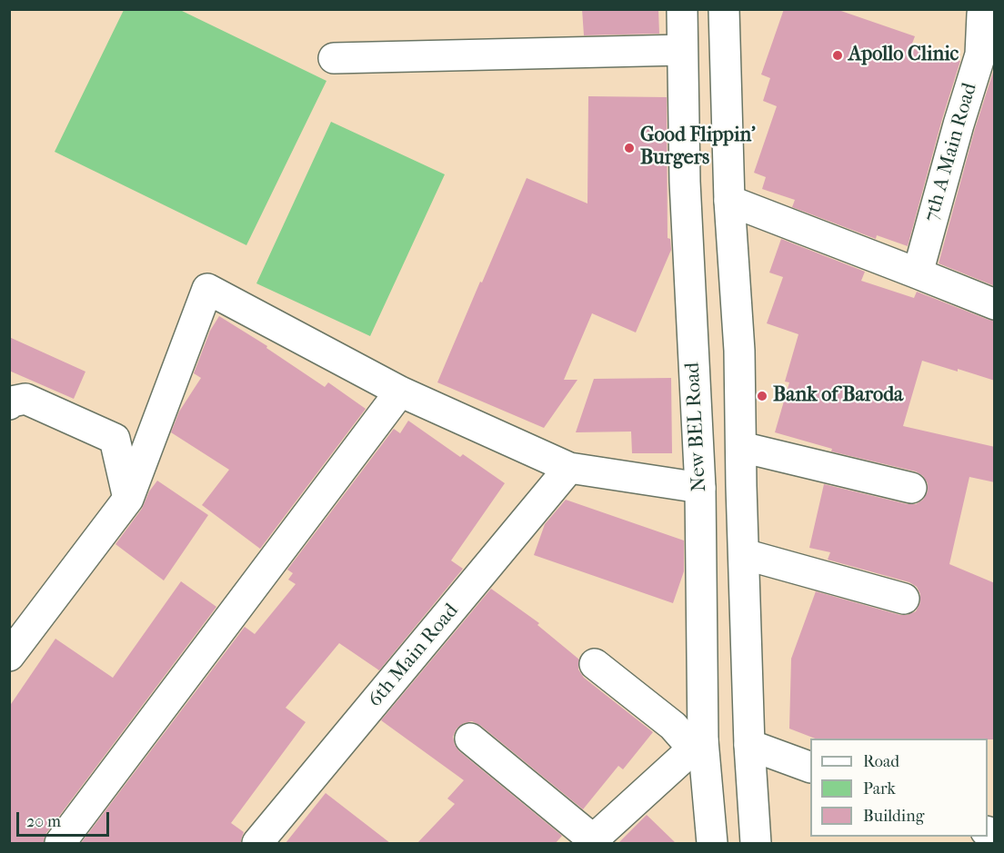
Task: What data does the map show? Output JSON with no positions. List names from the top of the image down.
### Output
{
  "streets": {
    "street": ["7th A Main Road", "New BEL Road", "6th Main Road"]
  },
  "places": ["Apollo Clinic", "Good Flippin' Burgers", "Bank of Baroda"],
  "legend": ["Road", "Park", "Building"],
  "scale_bar": "20 m"
}
